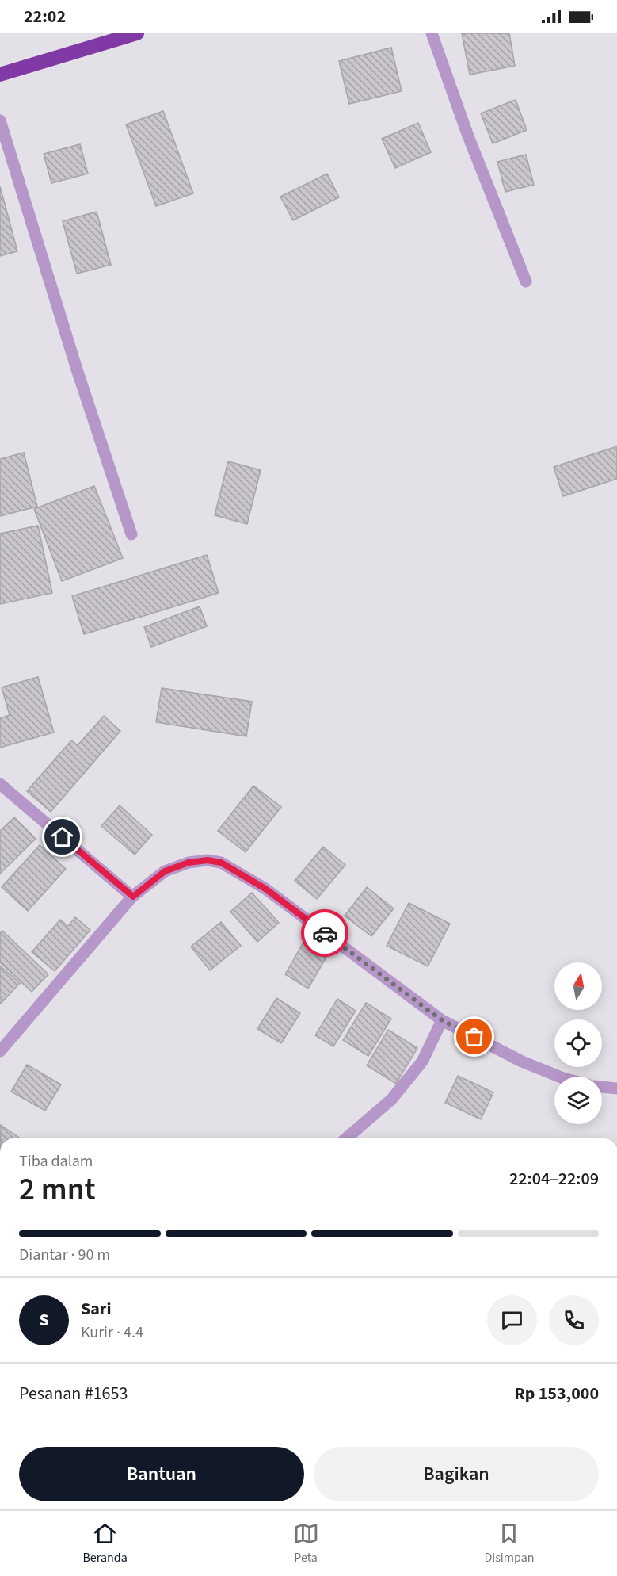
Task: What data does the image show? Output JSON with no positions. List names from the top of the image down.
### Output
{
  "north": "top",
  "page": {
    "status": "22:02",
    "heading": ["2 mnt", "Tiba dalam", "22:04–22:09"],
    "panel": [
      "Sari",
      "Kurir · 4.4",
      "Pesanan #1653",
      "Rp 153,000"
    ],
    "bar": "Diantar · 90 m",
    "round": "S",
    "buttons": ["Bantuan", "Bagikan"],
    "tabs": ["Beranda", "Peta", "Disimpan"]
  }
}
